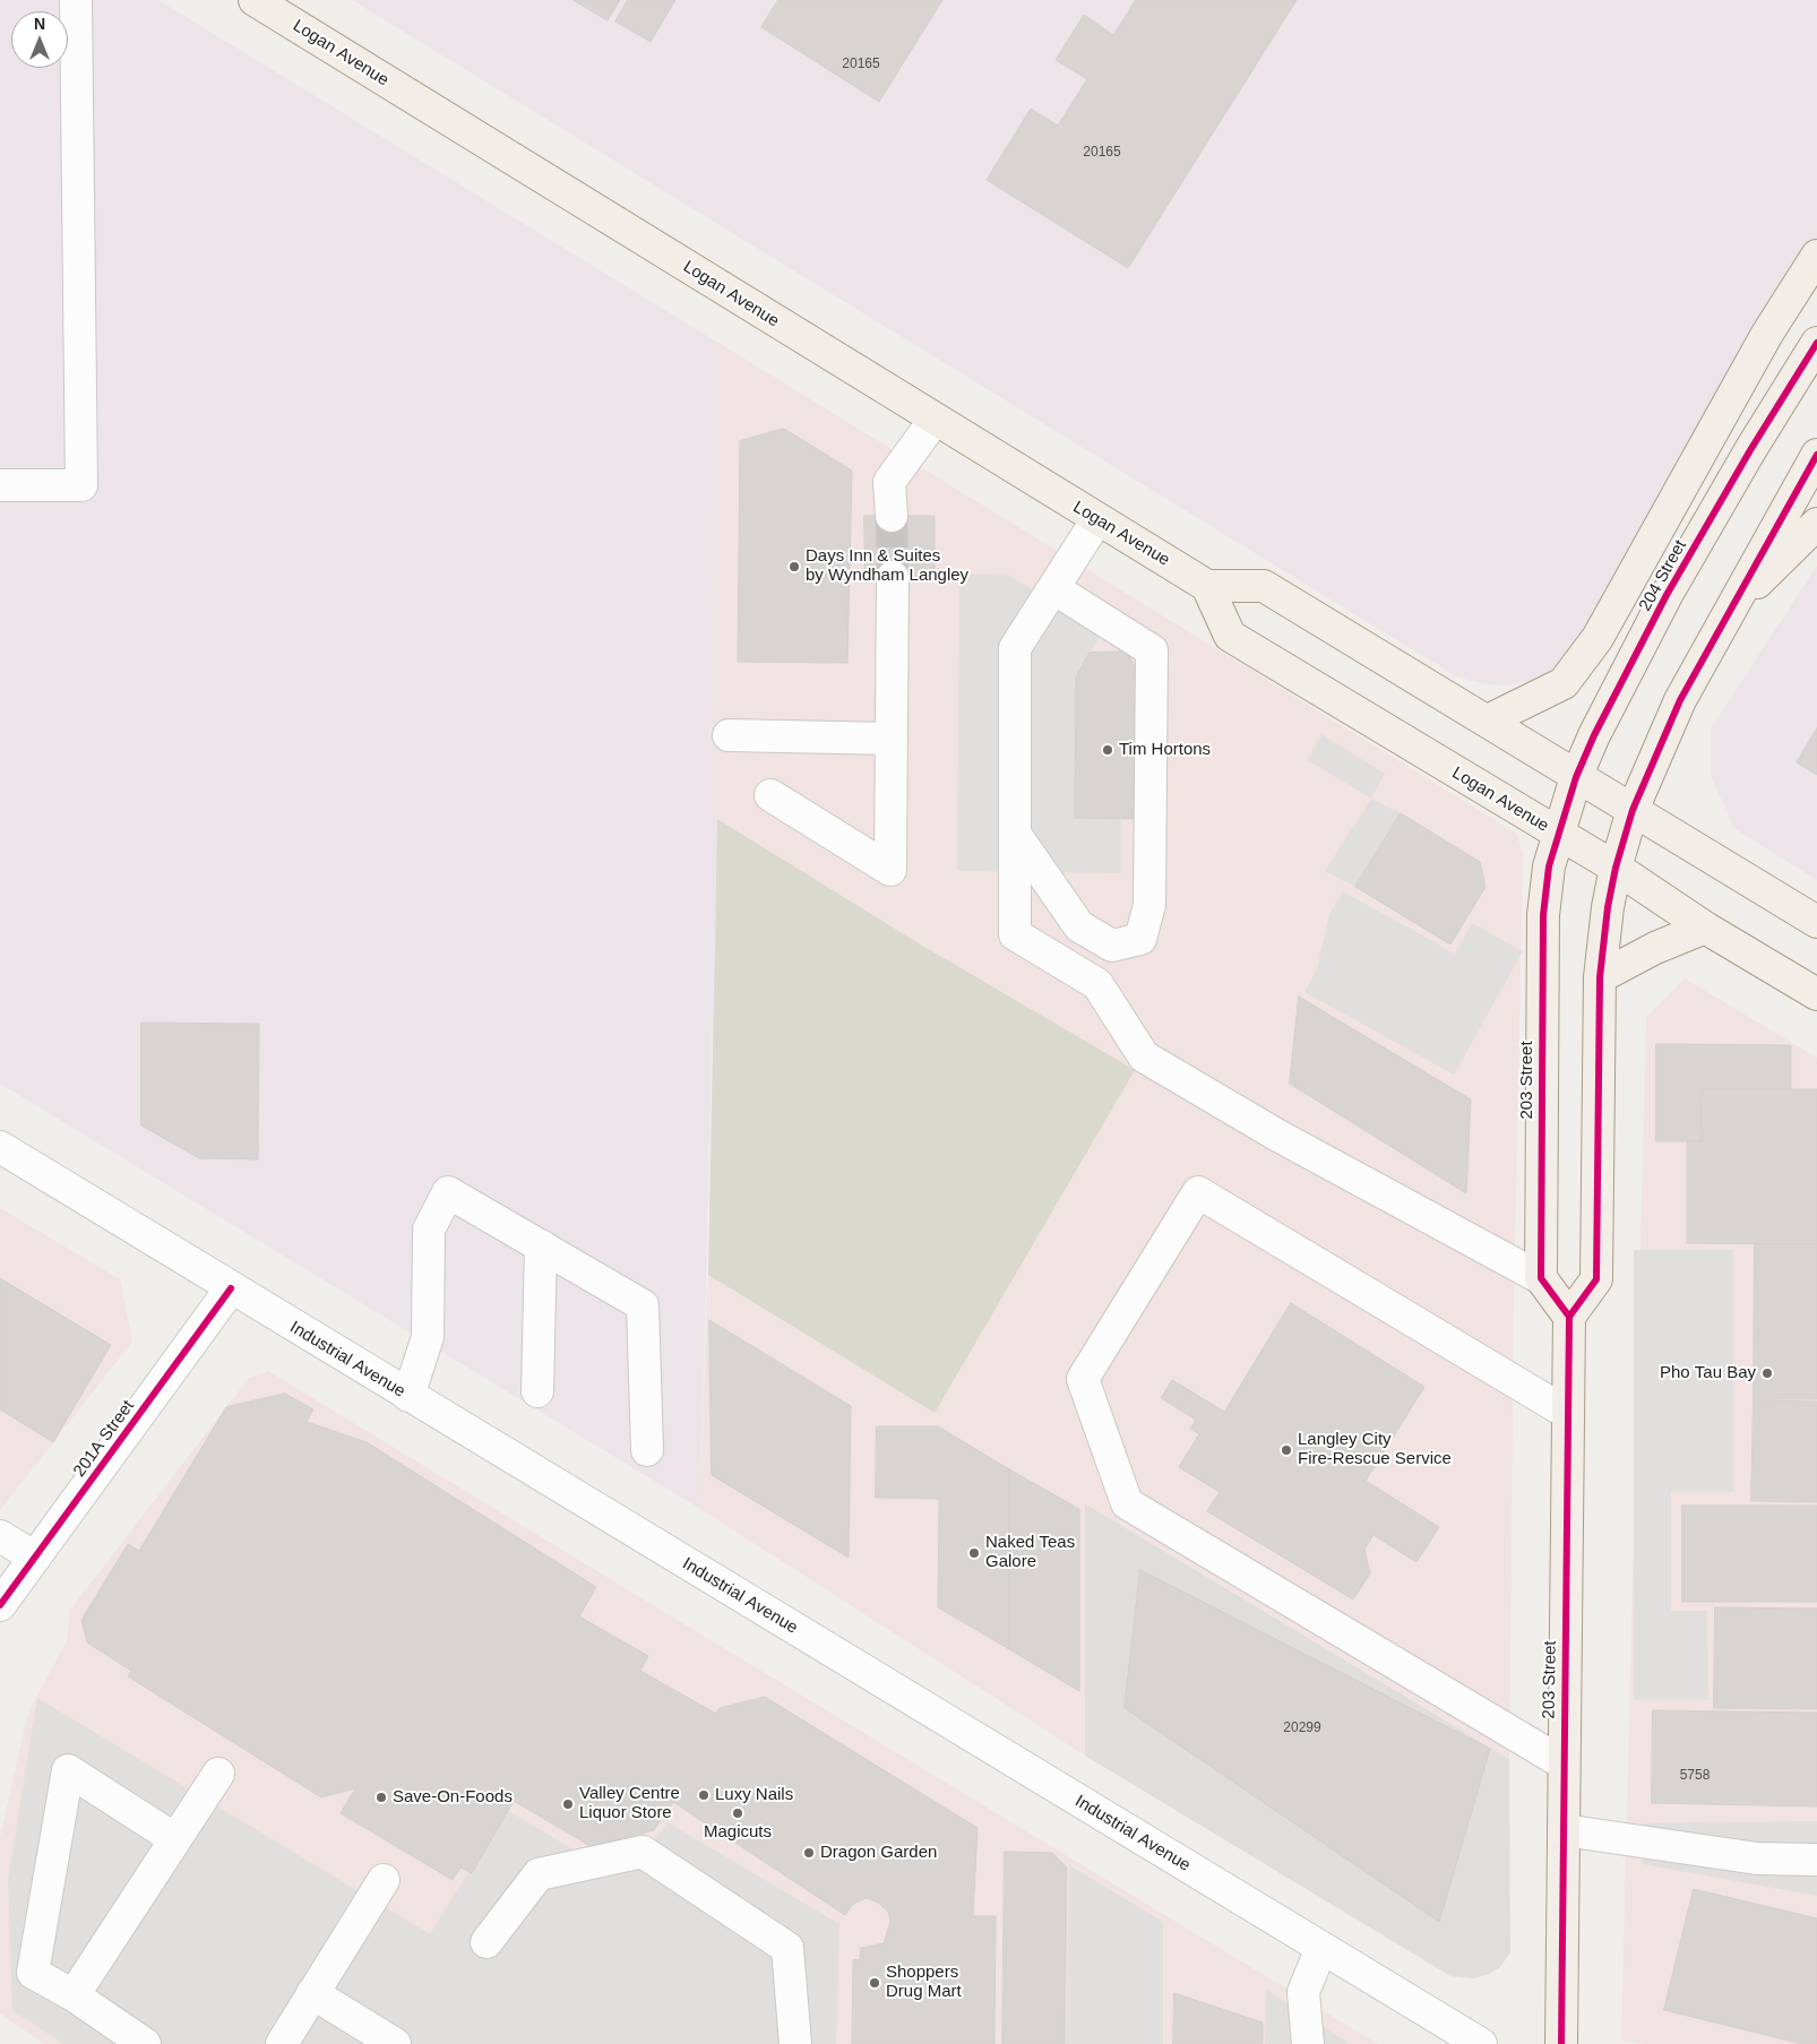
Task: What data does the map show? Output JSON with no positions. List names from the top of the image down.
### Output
{
  "streets": {
    "main road": ["Logan Avenue", "204 Street", "203 Street"],
    "street": ["Industrial Avenue", "201A Street"]
  },
  "crossings": [
    ["Logan Avenue", "204 Street"],
    ["Logan Avenue", "203 Street"],
    ["204 Street", "203 Street"],
    ["Industrial Avenue", "201A Street"]
  ],
  "places": [
    "Days Inn & Suites by Wyndham Langley",
    "Tim Hortons",
    "Pho Tau Bay",
    "Langley City Fire-Rescue Service",
    "Naked Teas Galore",
    "Luxy Nails",
    "Save-On-Foods",
    "Valley Centre Liquor Store",
    "Magicuts",
    "Dragon Garden",
    "Shoppers Drug Mart"
  ],
  "house_numbers": [
    "20165",
    "20165",
    "20299",
    "5758"
  ],
  "north": "top"
}
